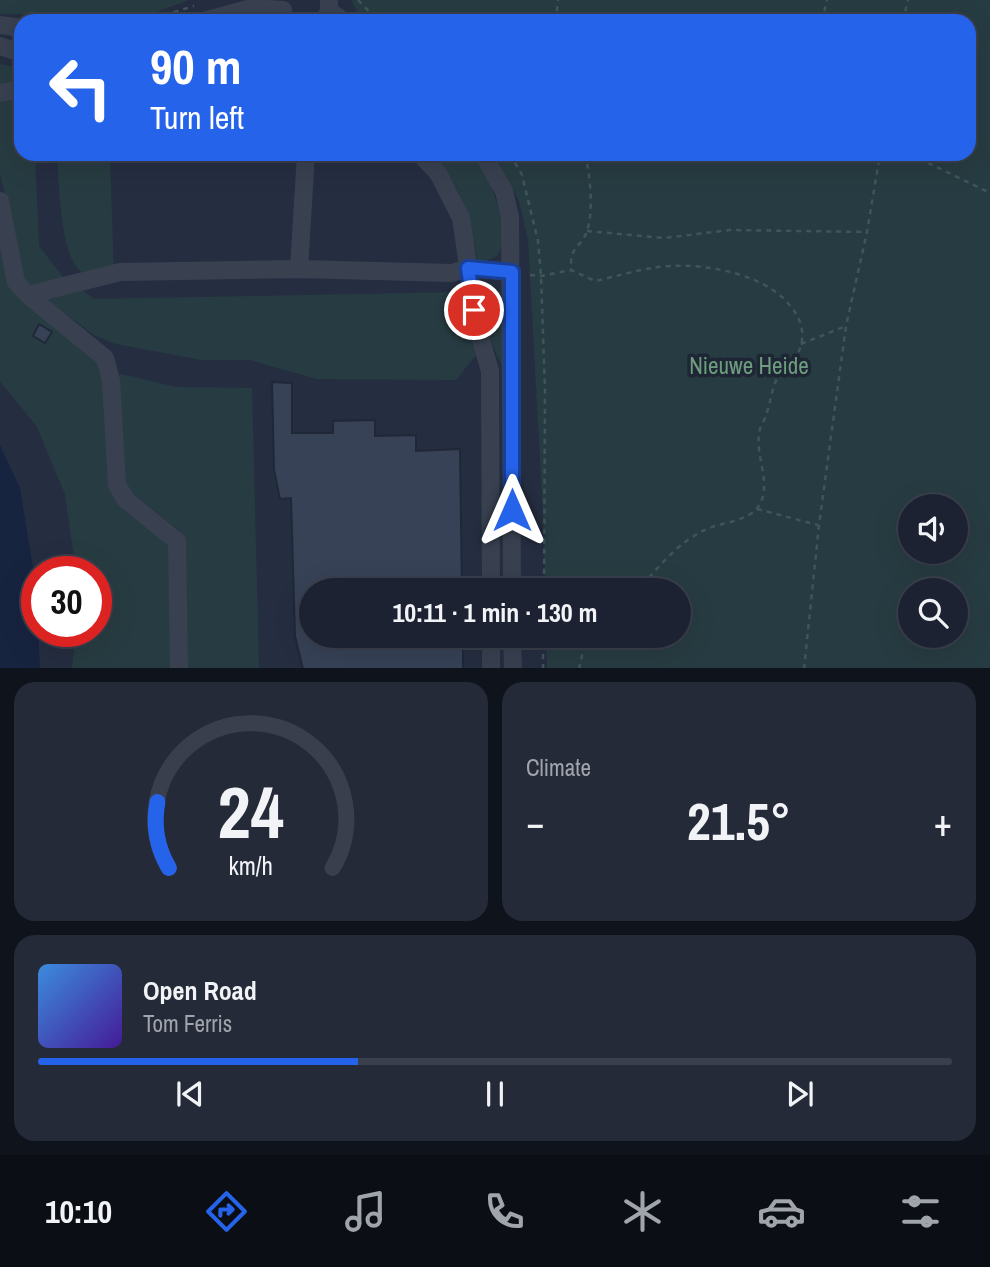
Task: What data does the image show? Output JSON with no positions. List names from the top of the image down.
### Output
{
  "parks": ["Nieuwe Heide"],
  "page": {
    "turn": ["90 m", "Turn left"],
    "limit": "30",
    "trip": "10:11 · 1 min · 130 m",
    "tile": "Climate",
    "heat": ["−", "21.5°", "+"],
    "song": ["Open Road", "Tom Ferris"],
    "tabs": "10:10",
    "gauge": ["24", "km/h"]
  }
}
